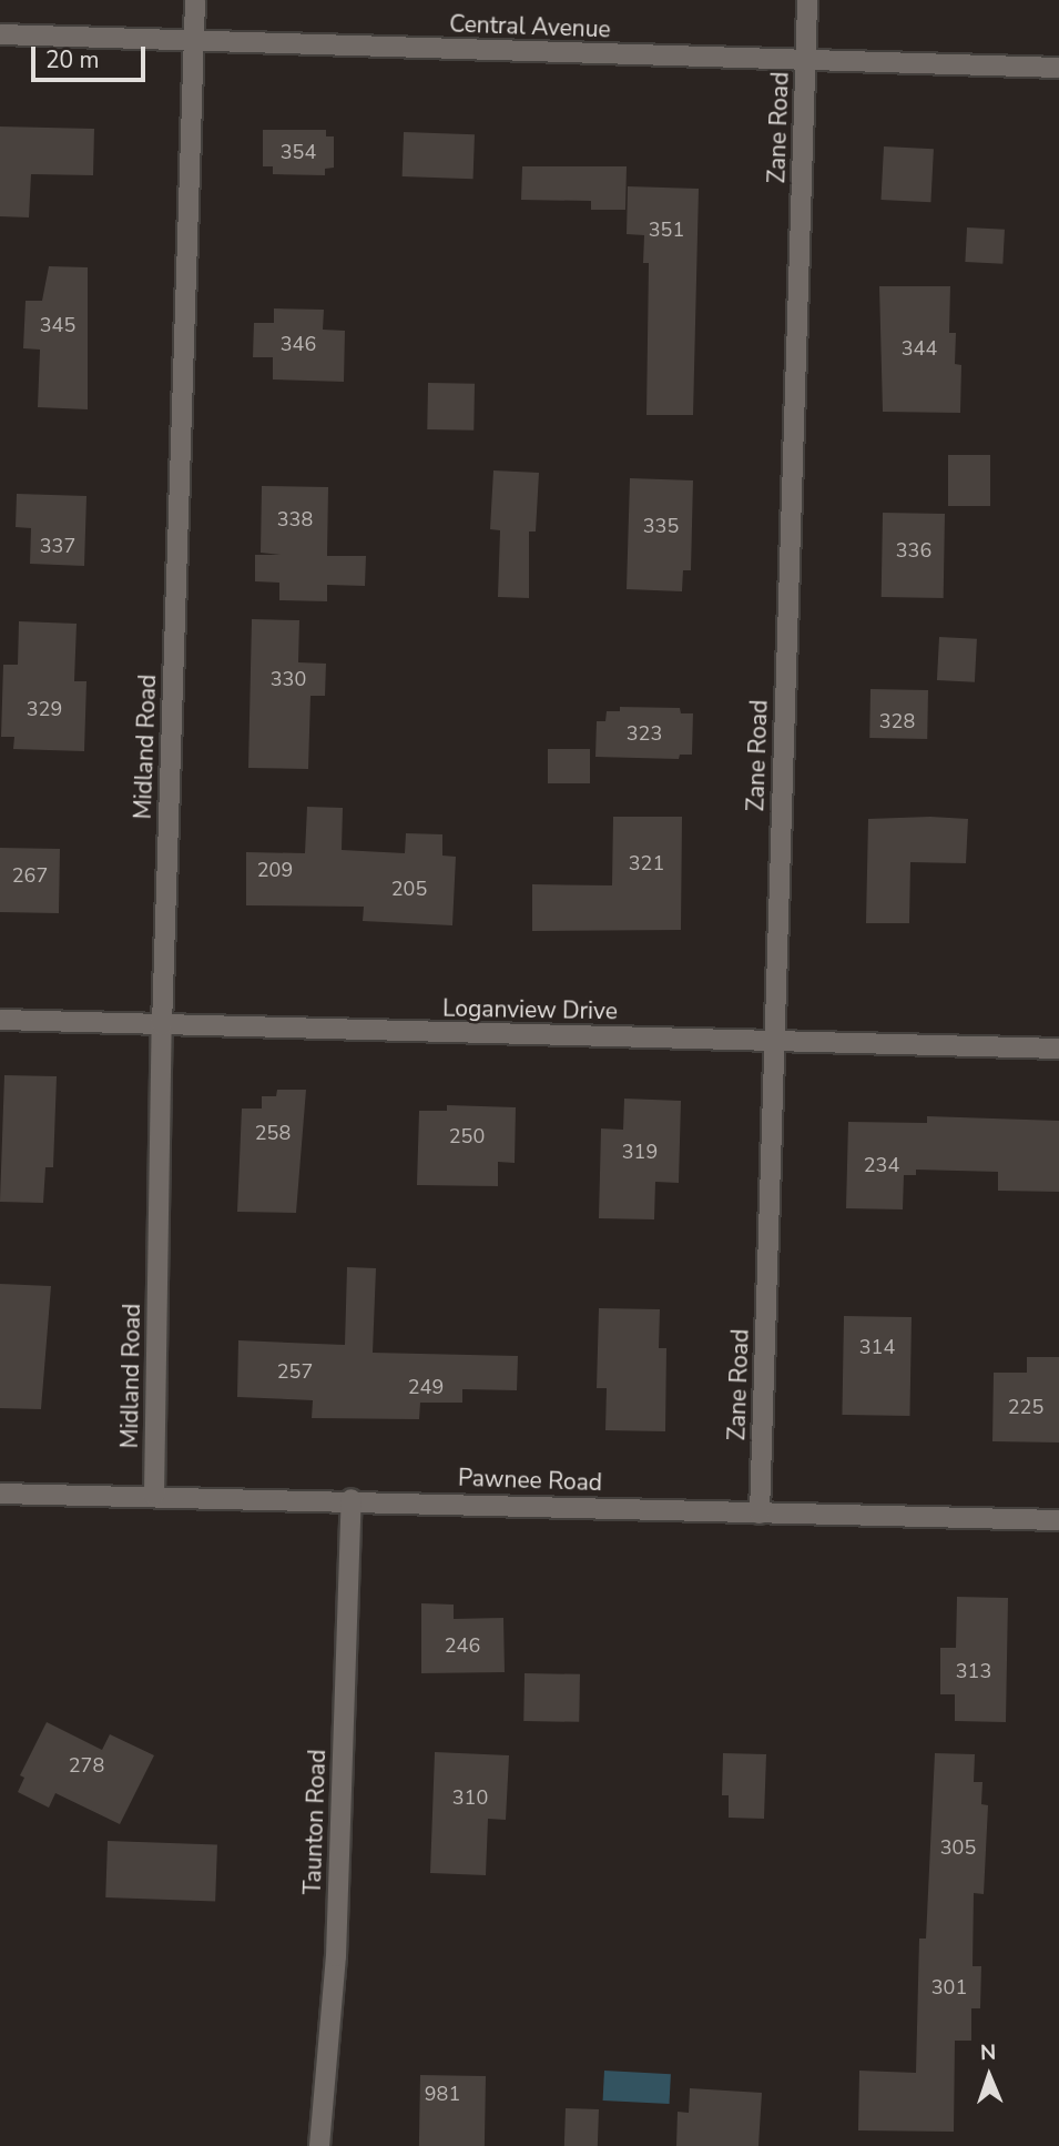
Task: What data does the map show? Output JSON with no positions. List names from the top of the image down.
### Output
{
  "streets": {
    "street": [
      "Central Avenue",
      "Zane Road",
      "Midland Road",
      "Loganview Drive",
      "Pawnee Road",
      "Taunton Road"
    ]
  },
  "crossings": [
    ["Central Avenue", "Zane Road"],
    ["Central Avenue", "Midland Road"],
    ["Zane Road", "Loganview Drive"],
    ["Zane Road", "Pawnee Road"],
    ["Midland Road", "Loganview Drive"],
    ["Midland Road", "Pawnee Road"],
    ["Pawnee Road", "Taunton Road"]
  ],
  "house_numbers": [
    "354",
    "351",
    "345",
    "346",
    "344",
    "338",
    "335",
    "337",
    "336",
    "330",
    "329",
    "328",
    "323",
    "321",
    "209",
    "267",
    "205",
    "258",
    "250",
    "319",
    "234",
    "314",
    "257",
    "249",
    "225",
    "246",
    "313",
    "278",
    "310",
    "305",
    "301",
    "981"
  ],
  "scale_bar": "20 m",
  "north": "top"
}
